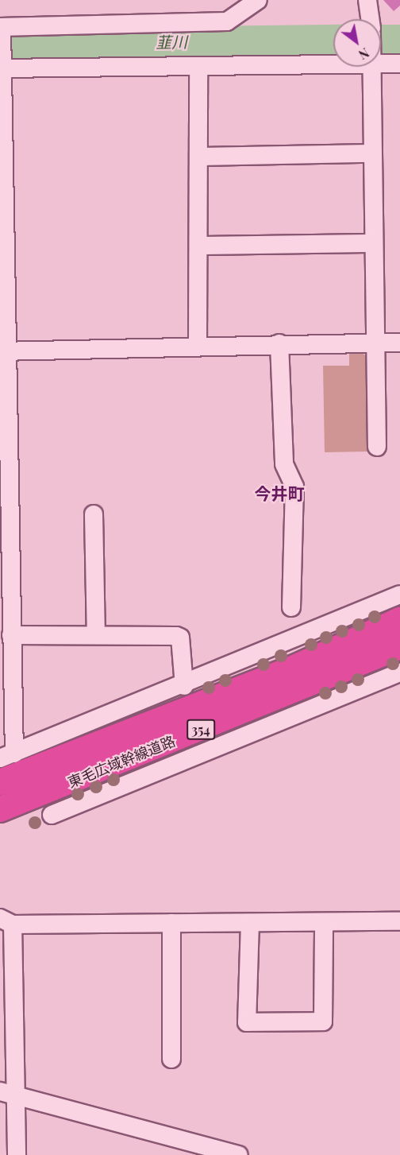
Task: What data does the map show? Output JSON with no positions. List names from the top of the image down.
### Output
{
  "streets": {
    "highway": ["354", "東毛広域幹線道路"]
  },
  "districts": ["今井町"],
  "water": ["韮川"],
  "north": "bottom right"
}
